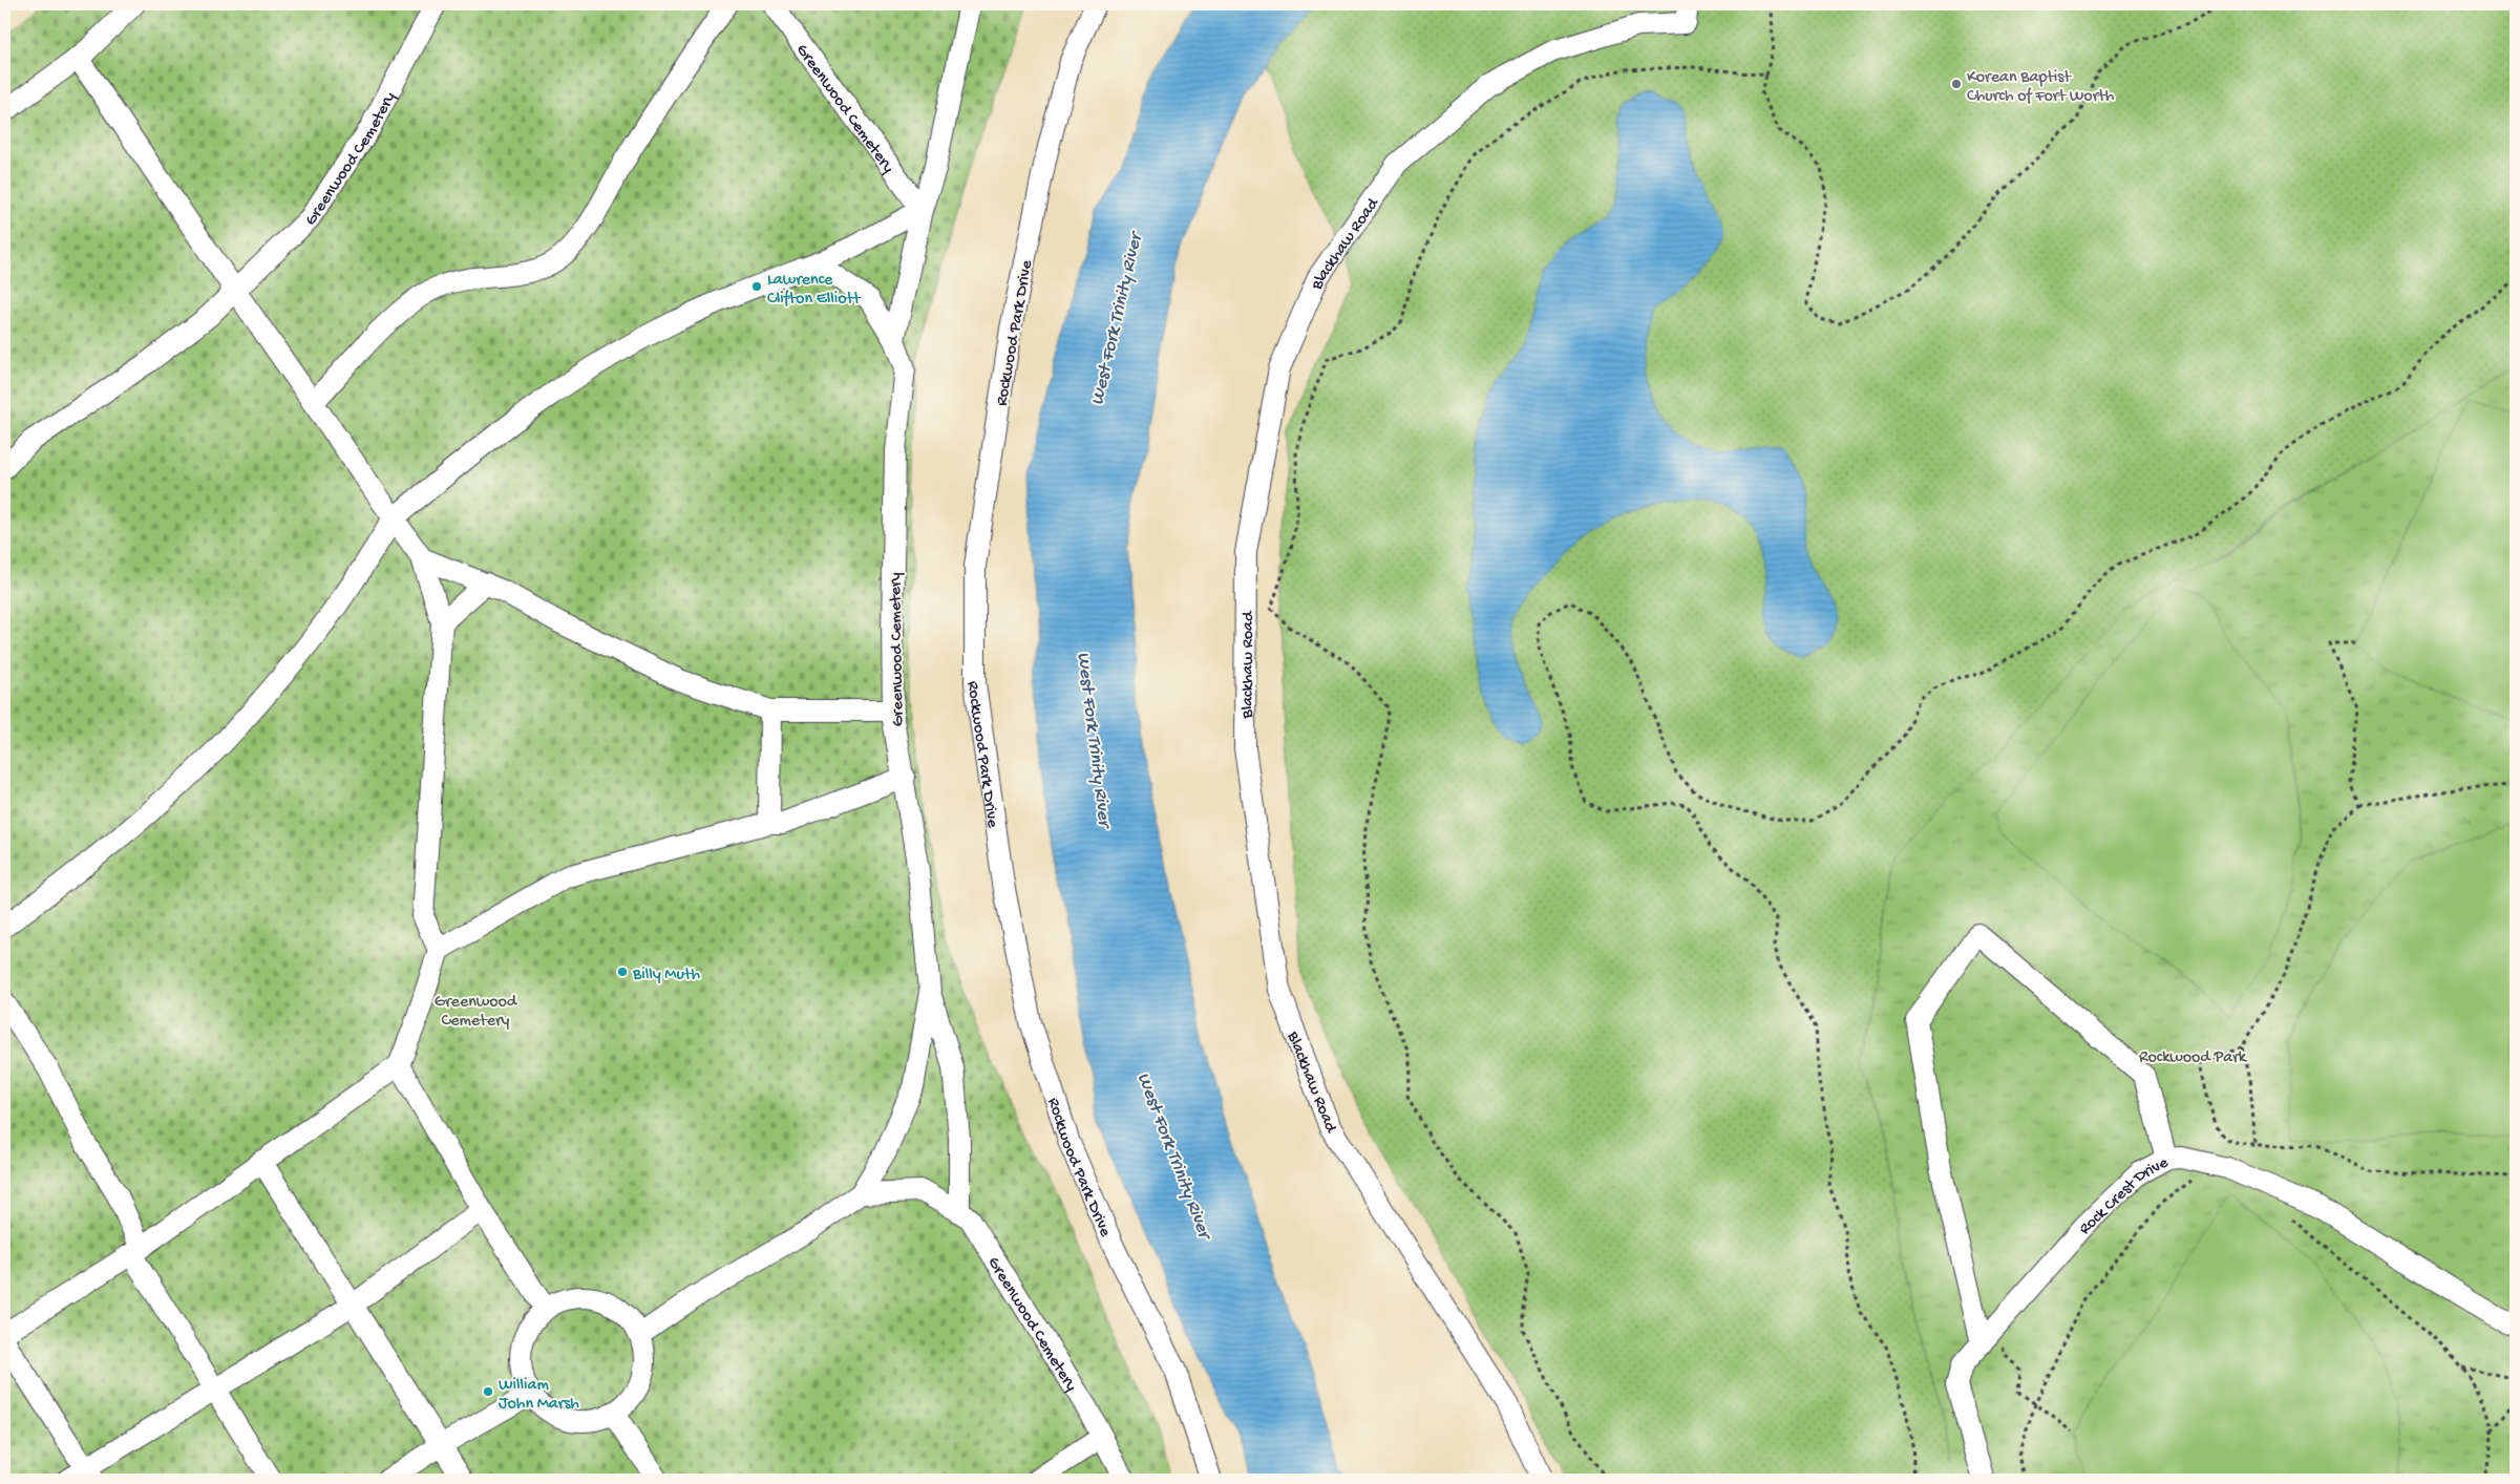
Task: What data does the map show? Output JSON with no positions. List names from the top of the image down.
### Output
{
  "streets": {
    "street": [
      "Greenwood Cemetery",
      "Blackhaw Road",
      "Rockwood Park Drive",
      "Rock Crest Drive"
    ]
  },
  "water": ["West Fork Trinity River"],
  "parks": ["Greenwood Cemetery", "Rockwood Park"],
  "places": [
    "Korean Baptist Church of Fort Worth",
    "Lawrence Clifton Elliott",
    "Billy Muth",
    "William John Marsh"
  ]
}
